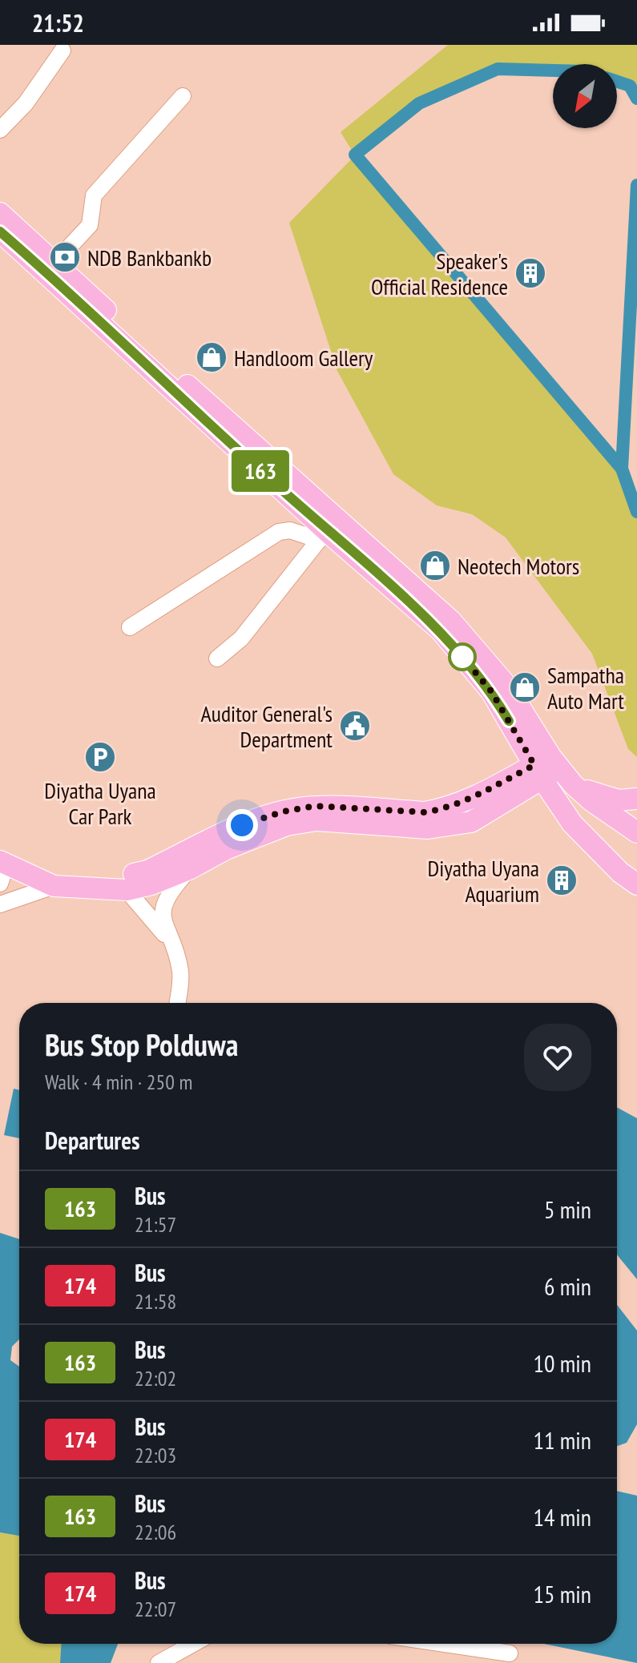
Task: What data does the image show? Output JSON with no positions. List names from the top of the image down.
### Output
{
  "places": {
    "bank": ["NDB Bankbankb"],
    "building": ["Speaker's Official Residence", "Diyatha Uyana Aquarium"],
    "shop": ["Handloom Gallery", "Neotech Motors", "Sampatha Auto Mart"],
    "public building": ["Auditor General's Department"],
    "parking": ["Diyatha Uyana Car Park"]
  },
  "lines": ["bus line 163"],
  "north": "bottom left",
  "page": {
    "status": "21:52",
    "on_map": "163",
    "heading": [
      ["Bus Stop Polduwa", "Walk · 4 min · 250 m"],
      "Departures"
    ],
    "list": [
      {
        "mark": "163",
        "name": "Bus",
        "note": "21:57",
        "value": "5 min"
      },
      {
        "mark": "174",
        "name": "Bus",
        "note": "21:58",
        "value": "6 min"
      },
      {
        "mark": "163",
        "name": "Bus",
        "note": "22:02",
        "value": "10 min"
      },
      {
        "mark": "174",
        "name": "Bus",
        "note": "22:03",
        "value": "11 min"
      },
      {
        "mark": "163",
        "name": "Bus",
        "note": "22:06",
        "value": "14 min"
      },
      {
        "mark": "174",
        "name": "Bus",
        "note": "22:07",
        "value": "15 min"
      }
    ]
  }
}
